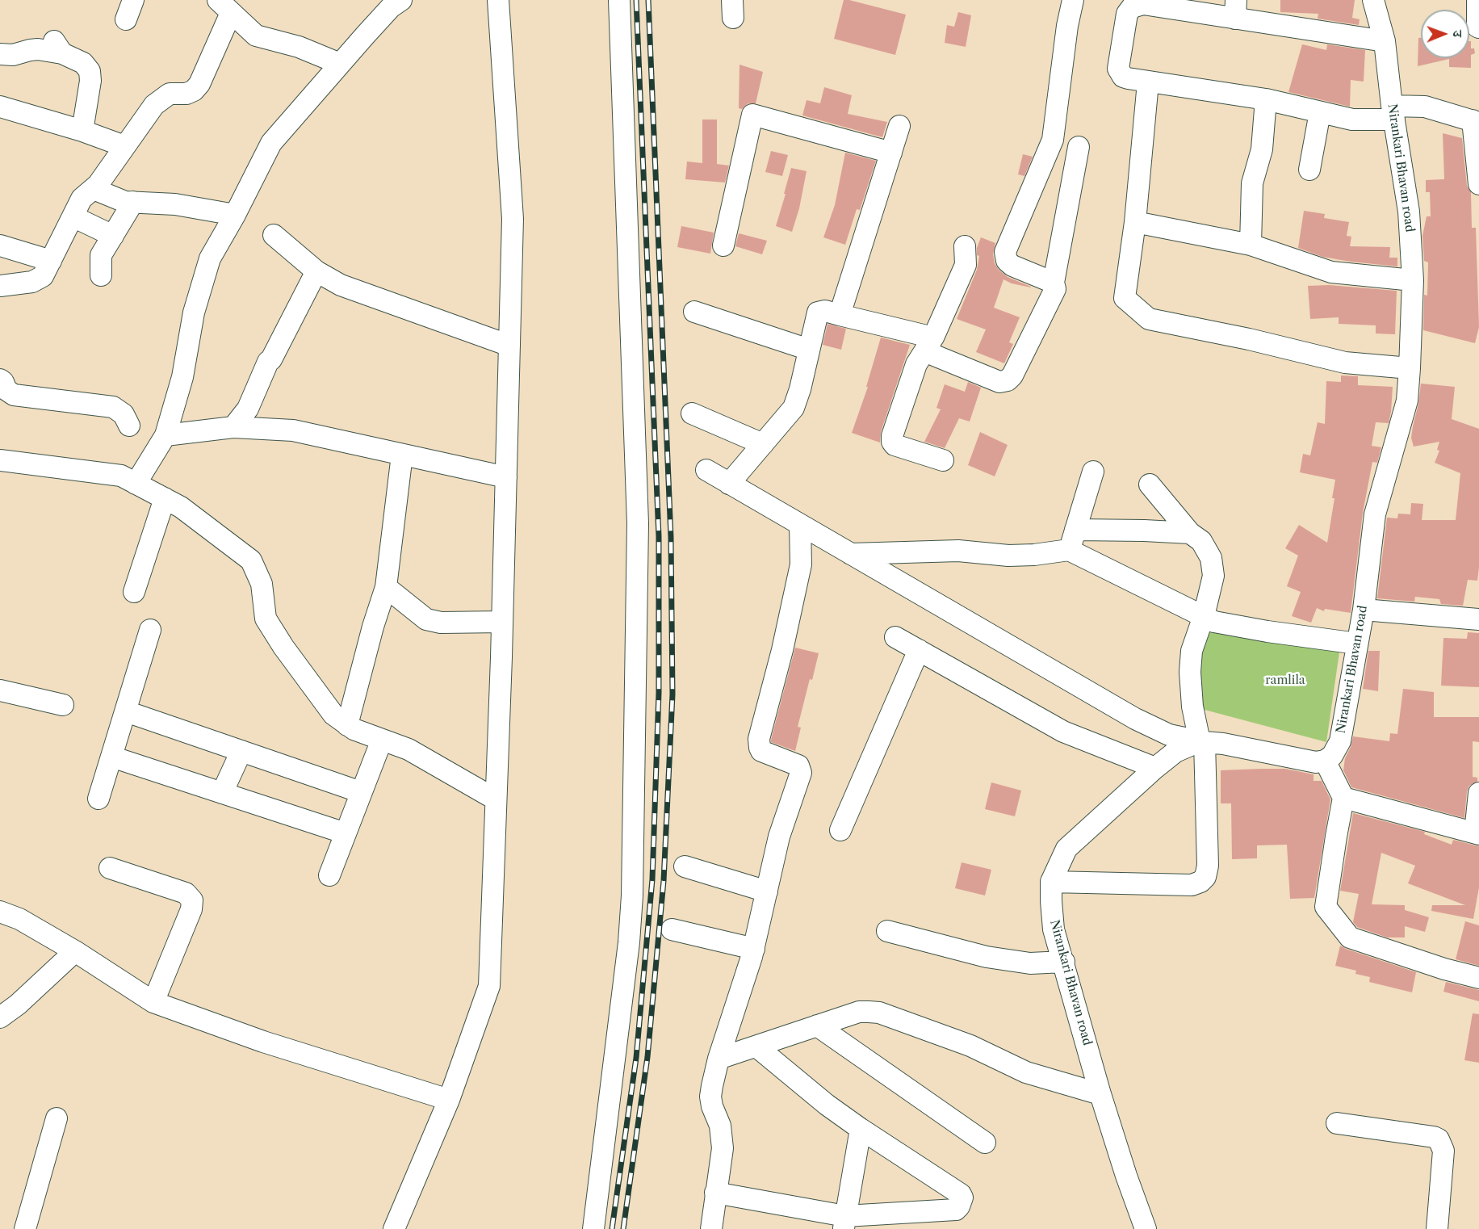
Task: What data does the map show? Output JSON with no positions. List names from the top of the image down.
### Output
{
  "streets": {
    "street": ["Nirankari Bhavan road"]
  },
  "parks": ["ramlila"],
  "north": "right"
}
